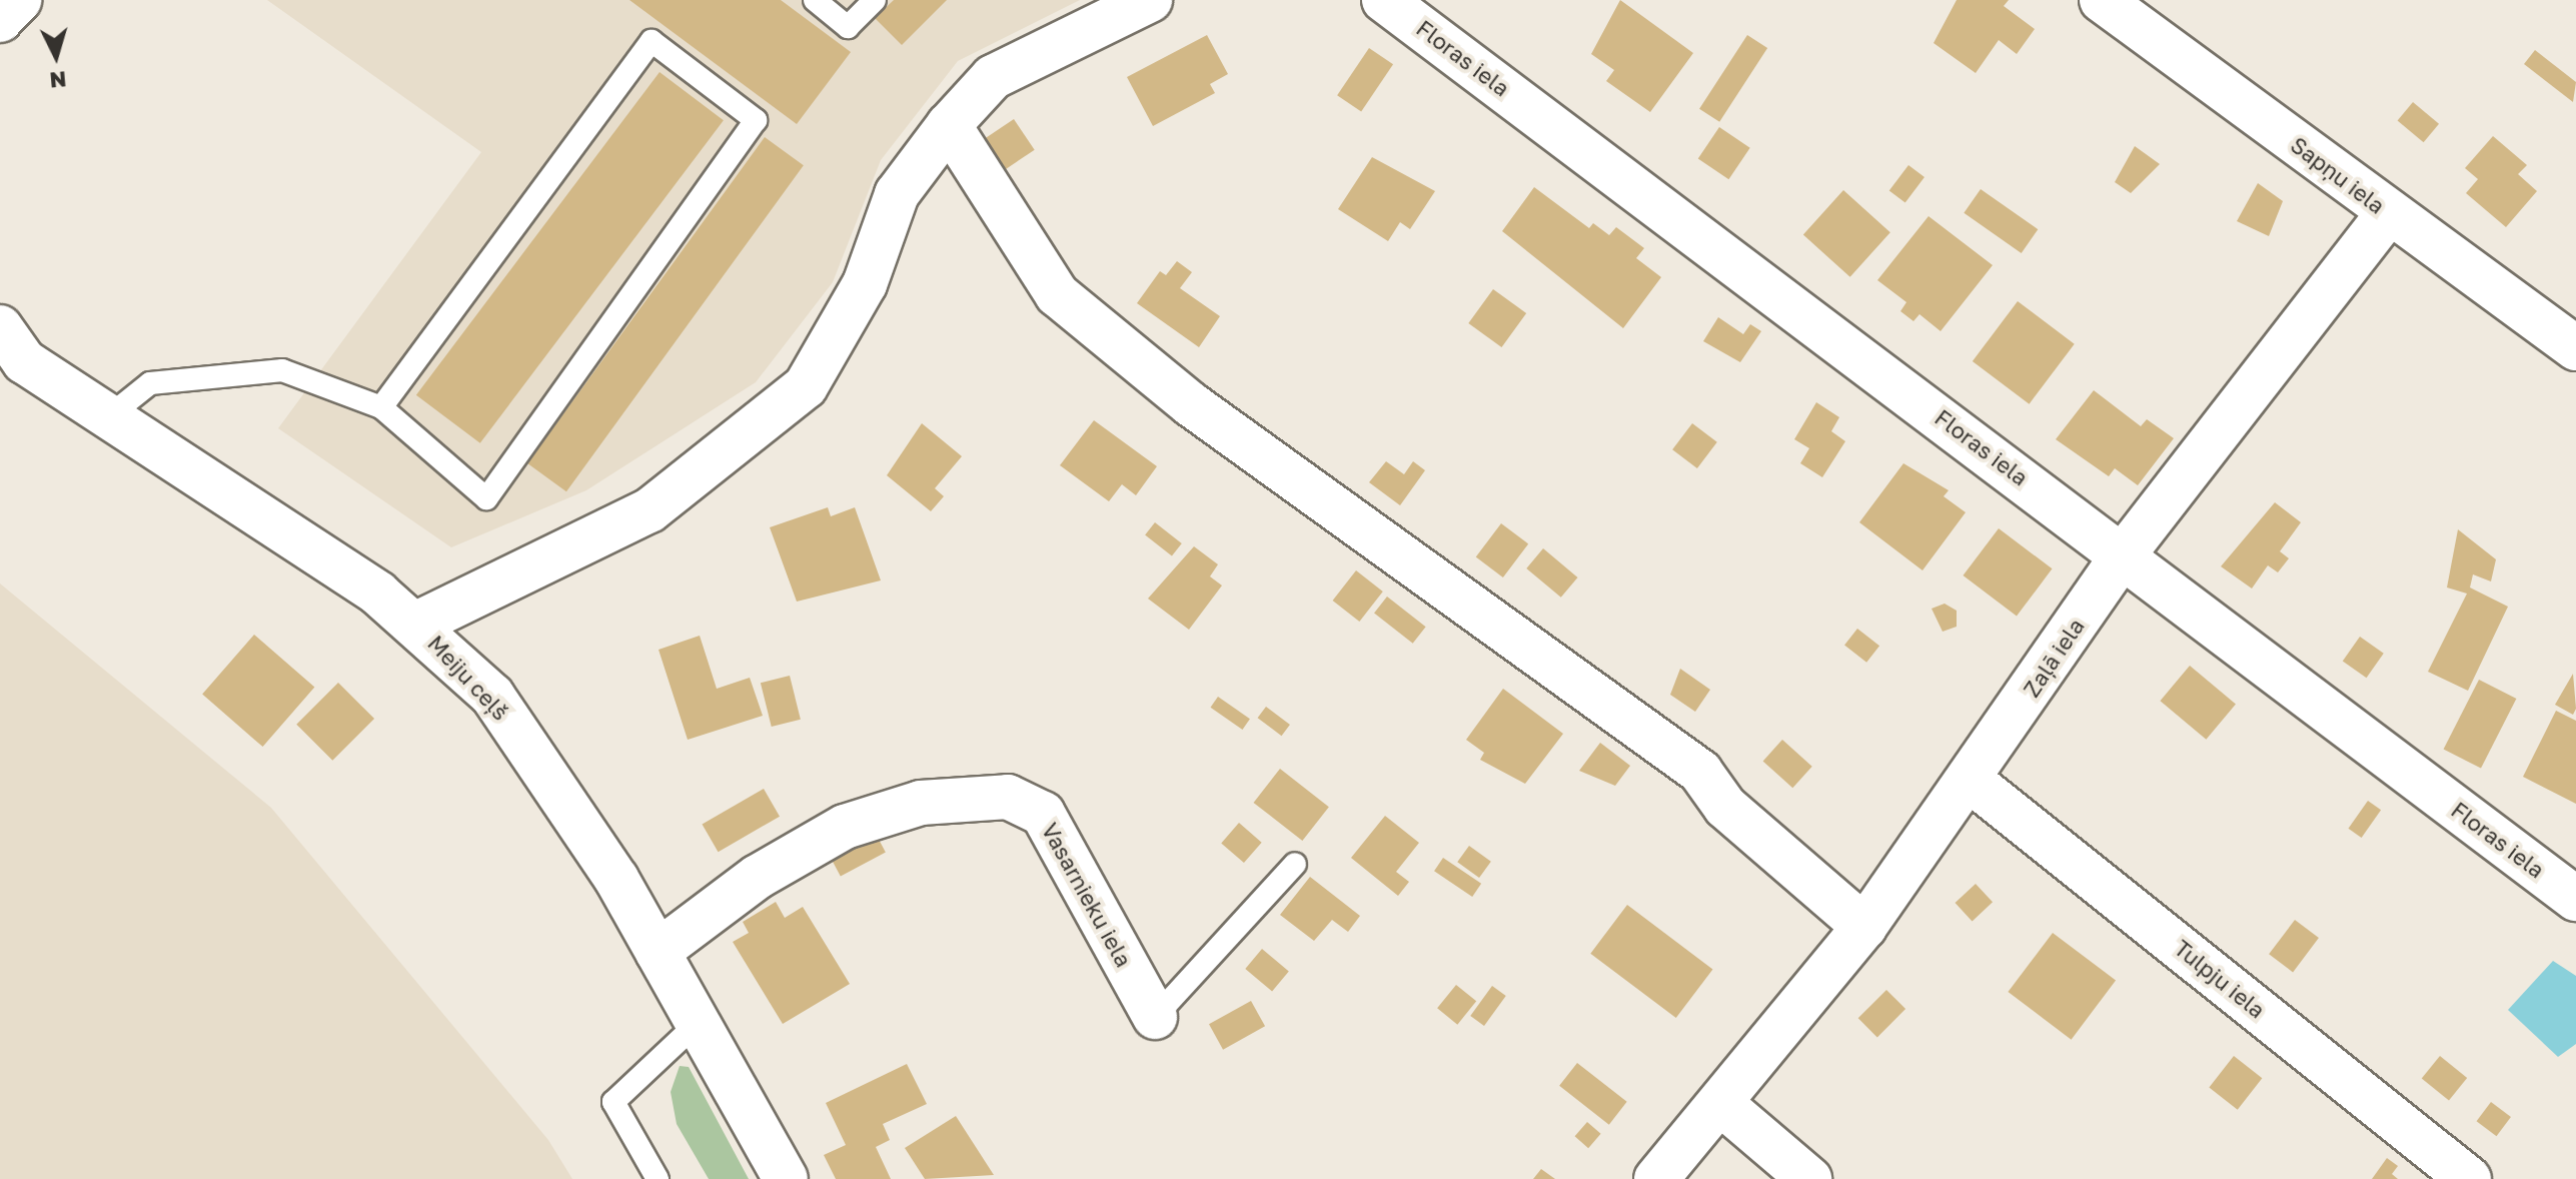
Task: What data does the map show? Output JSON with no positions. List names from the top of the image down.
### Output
{
  "streets": {
    "street": [
      "Floras iela",
      "Sapņu iela",
      "Zaļā iela",
      "Meiju ceļš",
      "Vasarnieku iela",
      "Tulpju iela"
    ]
  },
  "crossings": [
    ["Floras iela", "Zaļā iela"],
    ["Sapņu iela", "Zaļā iela"],
    ["Zaļā iela", "Tulpju iela"],
    ["Meiju ceļš", "Vasarnieku iela"]
  ],
  "north": "bottom"
}
